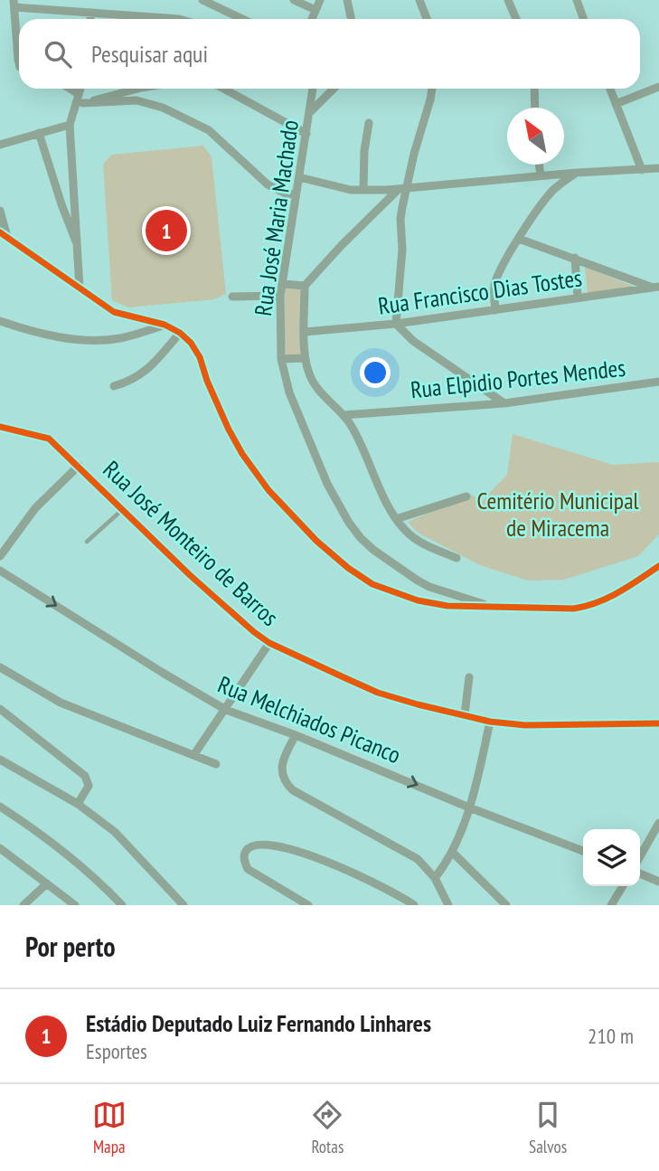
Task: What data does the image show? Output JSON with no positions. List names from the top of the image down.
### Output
{
  "streets": {
    "street": [
      "Rua José Maria Machado",
      "Rua Francisco Dias Tostes",
      "Rua Elpidio Portes Mendes",
      "Rua José Monteiro de Barros",
      "Rua Melchiados Picanco"
    ]
  },
  "one_way": ["Rua Melchiados Picanco"],
  "parks": ["Cemitério Municipal de Miracema"],
  "north": "top left",
  "page": {
    "search": "Pesquisar aqui",
    "pins": "1",
    "heading": "Por perto",
    "list": [
      {
        "mark": "1",
        "name": "Estádio Deputado Luiz Fernando Linhares",
        "note": "Esportes",
        "value": "210 m"
      }
    ],
    "nav": ["Mapa", "Rotas", "Salvos"]
  }
}
